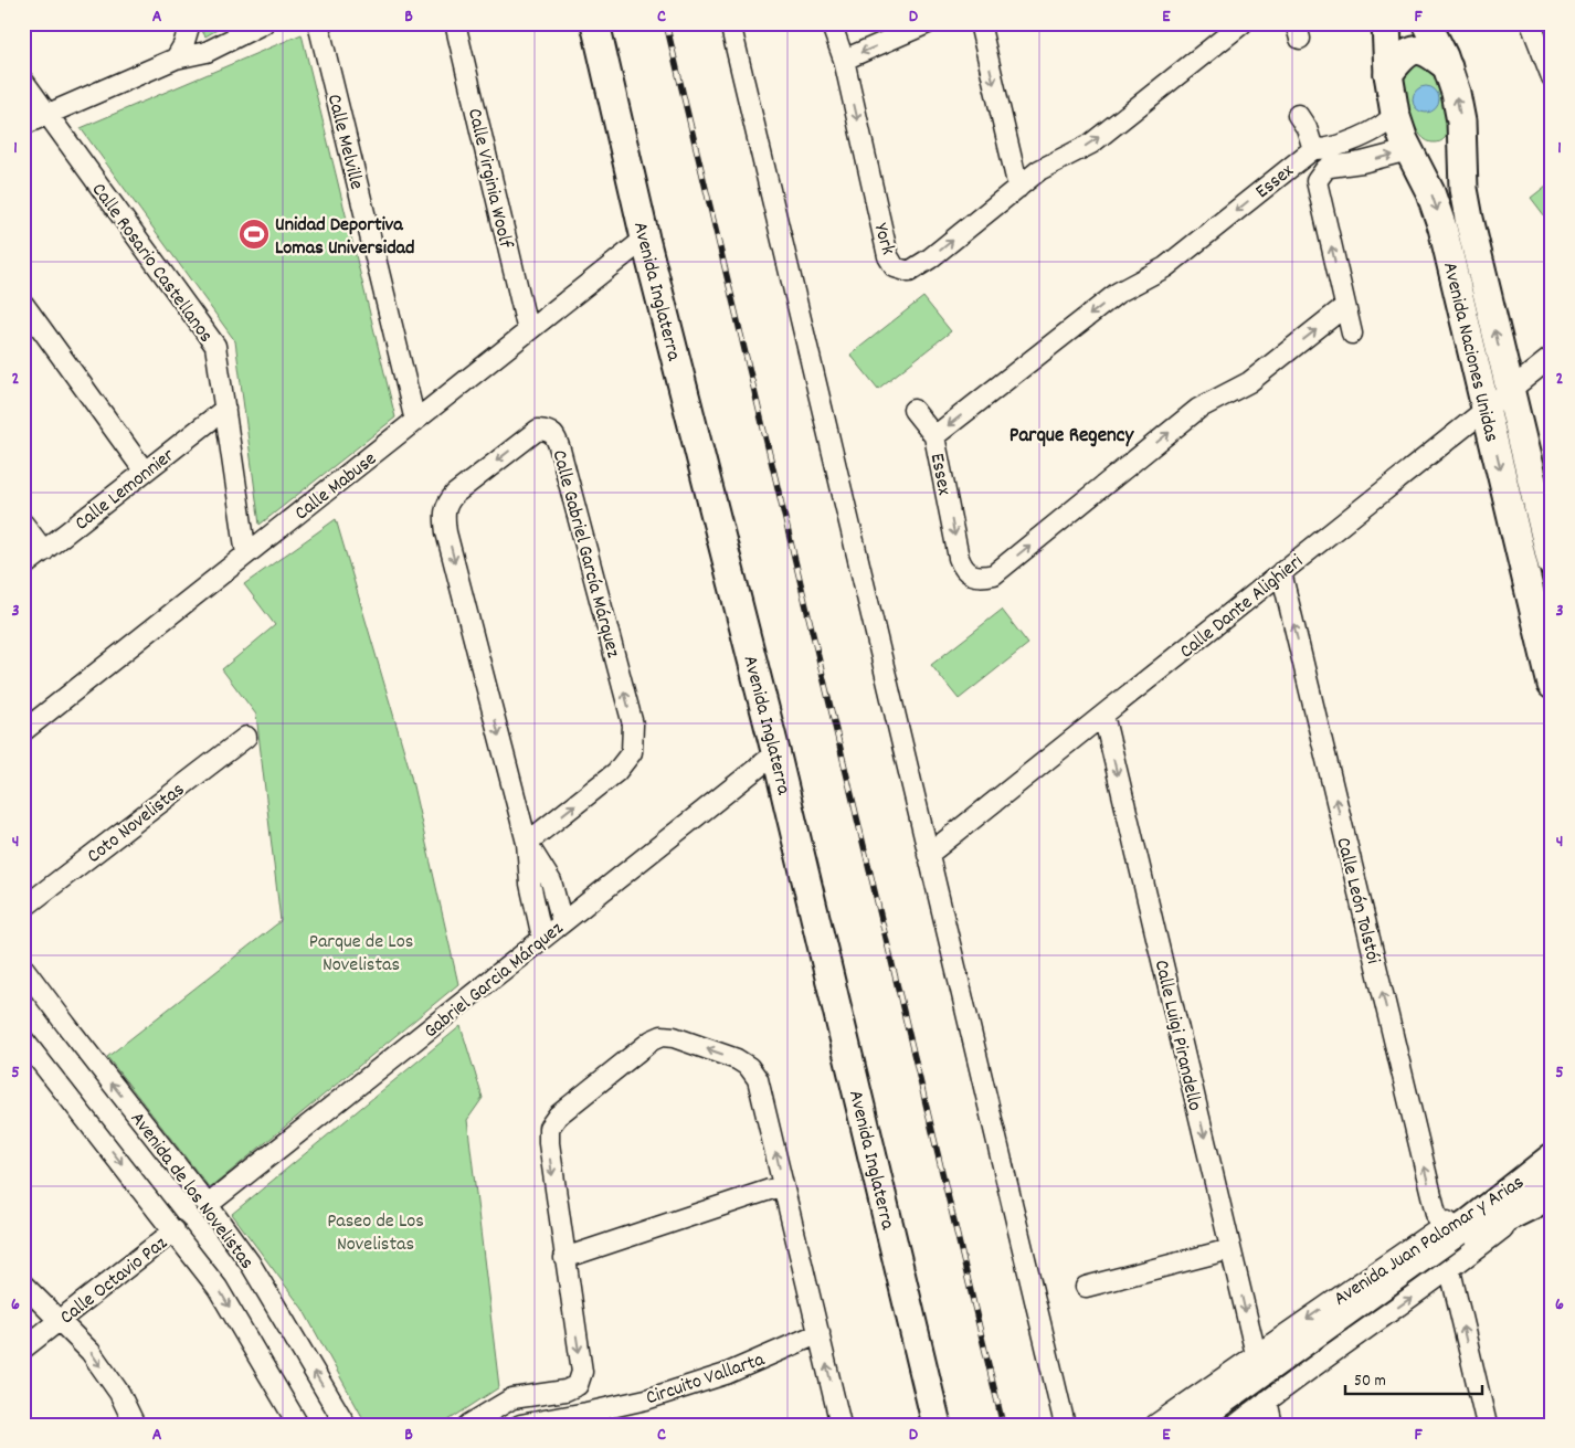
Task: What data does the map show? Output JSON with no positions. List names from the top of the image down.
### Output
{
  "streets": {
    "street": [
      "Calle Melville",
      "Calle Virginia Woolf",
      "Essex",
      "York",
      "Calle Rosario Castellanos",
      "Avenida Inglaterra",
      "Avenida Naciones Unidas",
      "Calle Mabuse",
      "Calle Lemonnier",
      "Calle Gabriel García Márquez",
      "Calle Dante Alighieri",
      "Coto Novelistas",
      "Calle León Tolstói",
      "Gabriel Garcia Márquez",
      "Calle Luigi Pirandello",
      "Avenida de los Novelistas",
      "Avenida Juan Palomar y Arias",
      "Calle Octavio Paz",
      "Circuito Vallarta"
    ]
  },
  "crossings": [
    ["Calle Melville", "Calle Mabuse"],
    ["Calle Virginia Woolf", "Calle Mabuse"],
    ["Essex", "Avenida Naciones Unidas"],
    ["Calle Rosario Castellanos", "Calle Mabuse"],
    ["Calle Rosario Castellanos", "Calle Lemonnier"],
    ["Avenida Inglaterra", "Calle Mabuse"],
    ["Avenida Inglaterra", "Gabriel Garcia Márquez"],
    ["Avenida Naciones Unidas", "Calle Dante Alighieri"],
    ["Calle Gabriel García Márquez", "Gabriel Garcia Márquez"],
    ["Calle Dante Alighieri", "Calle León Tolstói"],
    ["Calle Dante Alighieri", "Calle Luigi Pirandello"],
    ["Calle León Tolstói", "Avenida Juan Palomar y Arias"],
    ["Gabriel Garcia Márquez", "Avenida de los Novelistas"],
    ["Calle Luigi Pirandello", "Avenida Juan Palomar y Arias"],
    ["Avenida de los Novelistas", "Calle Octavio Paz"]
  ],
  "one_way": ["Calle León Tolstói", "Calle Luigi Pirandello"],
  "districts": ["Parque Regency"],
  "parks": ["Parque de Los Novelistas", "Paseo de Los Novelistas"],
  "places": {
    "sports": ["Unidad Deportiva Lomas Universidad"]
  },
  "scale_bar": "50 m",
  "grid": {
    "columns": [
      "A",
      "B",
      "C",
      "D",
      "E",
      "F"
    ],
    "rows": [
      "1",
      "2",
      "3",
      "4",
      "5",
      "6"
    ]
  }
}
